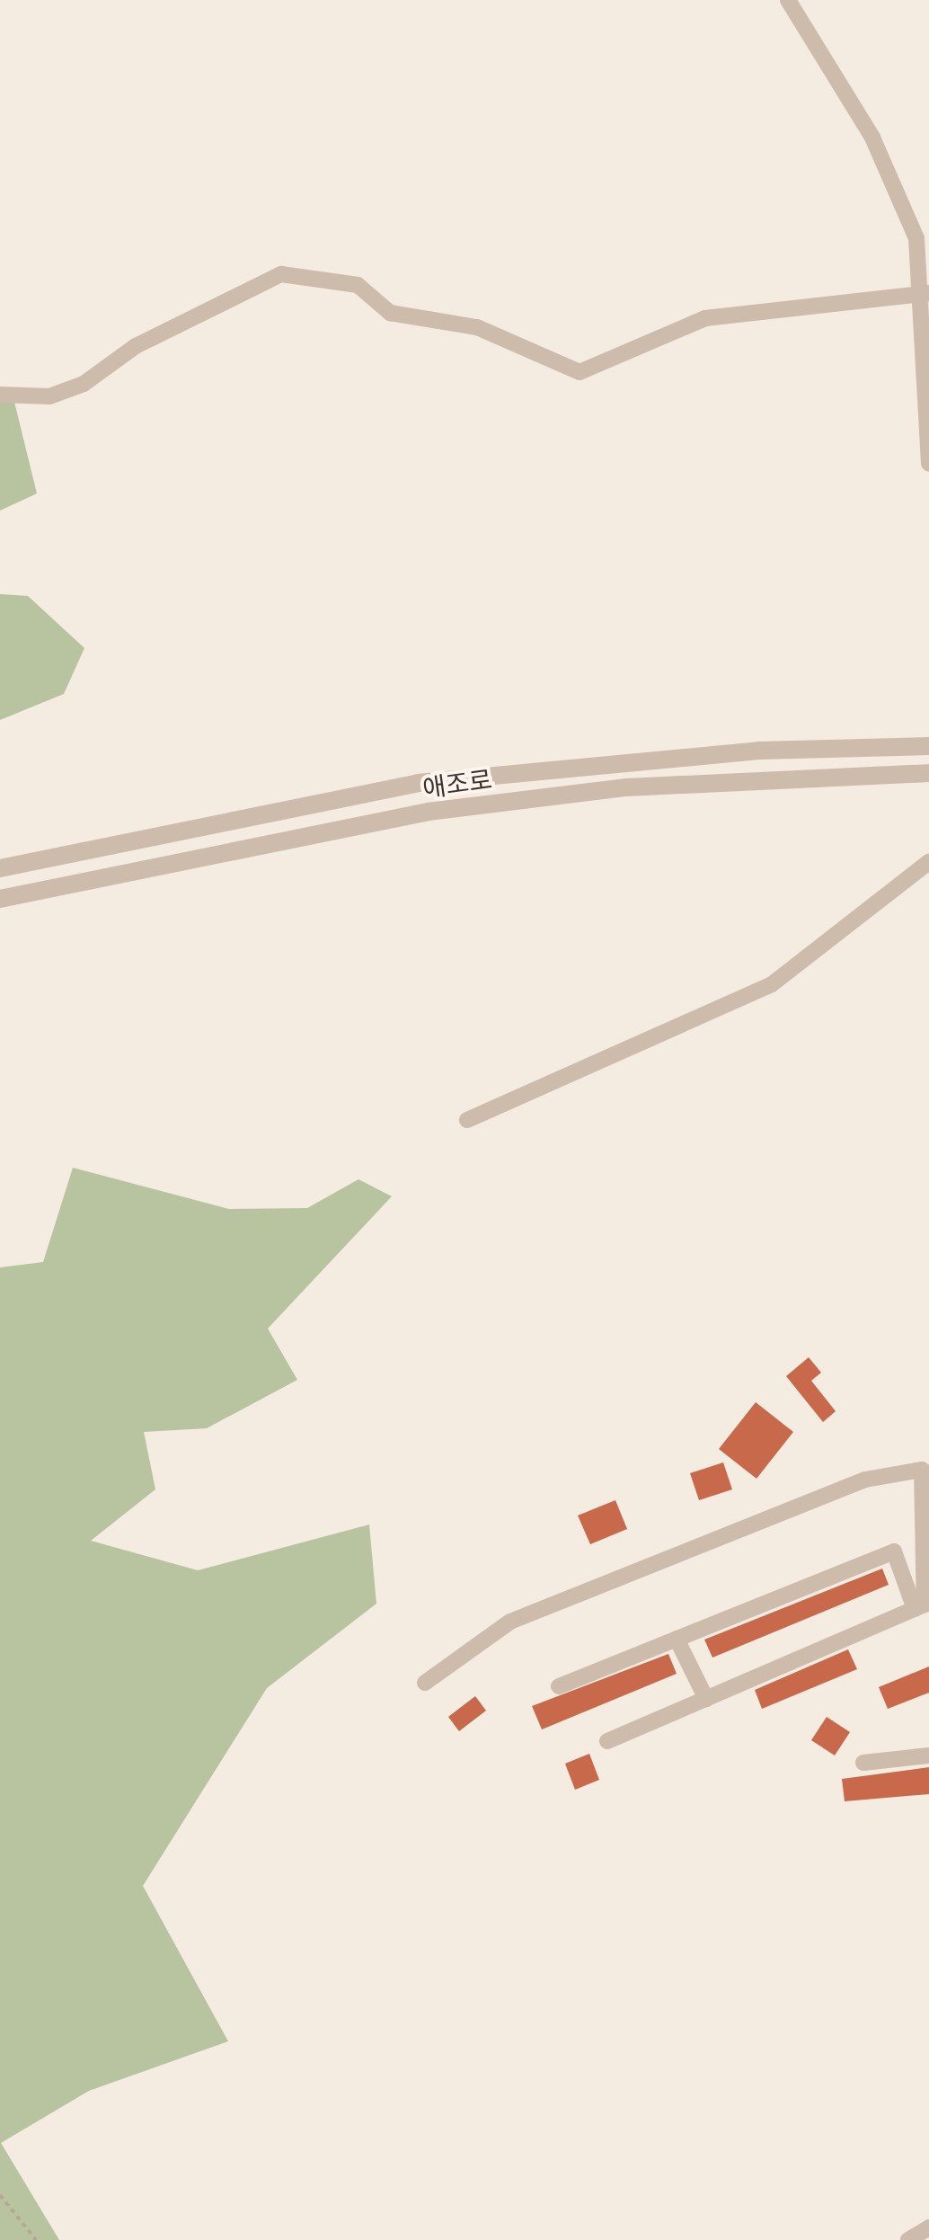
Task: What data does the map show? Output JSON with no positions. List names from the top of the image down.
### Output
{
  "streets": {
    "street": ["애조로"]
  }
}
